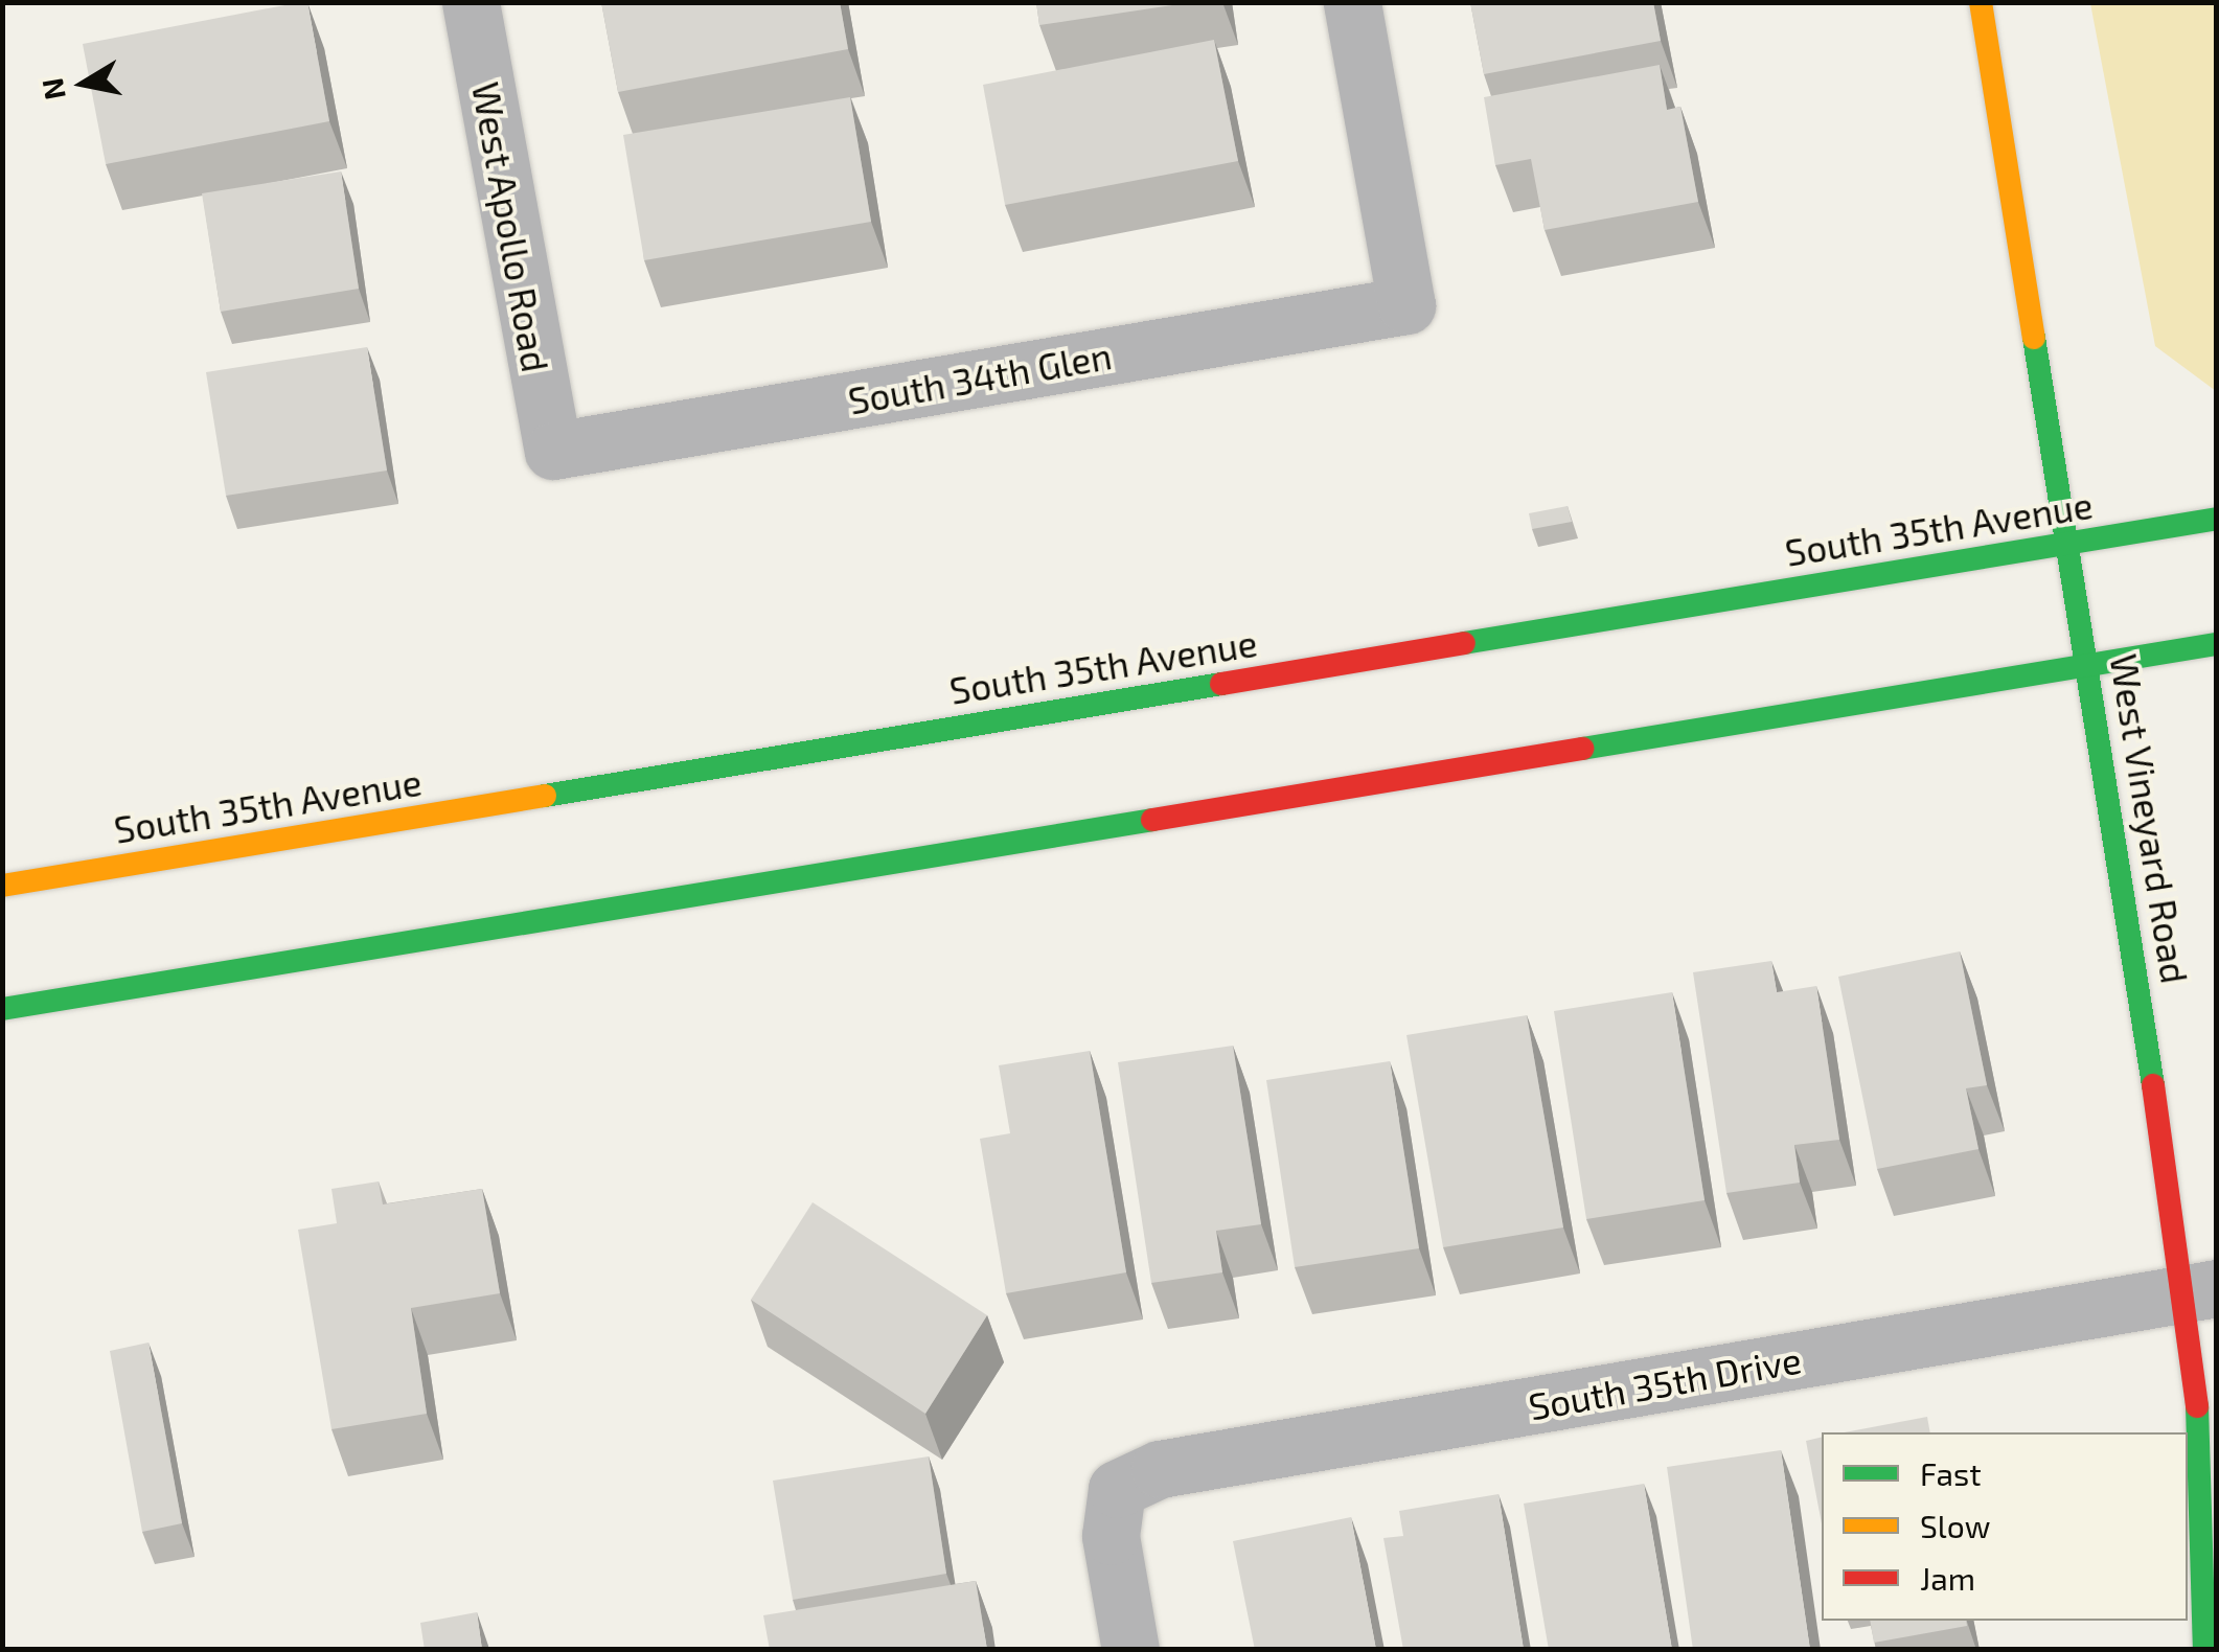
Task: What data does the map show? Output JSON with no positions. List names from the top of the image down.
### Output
{
  "streets": {
    "main road": ["South 35th Avenue", "West Vineyard Road"],
    "street": ["West Apollo Road", "South 34th Glen", "South 35th Drive"]
  },
  "crossings": [
    ["West Apollo Road", "South 34th Glen"],
    ["South 35th Avenue", "West Vineyard Road"],
    ["West Vineyard Road", "South 35th Drive"]
  ],
  "legend": ["Fast", "Slow", "Jam"],
  "north": "left"
}
